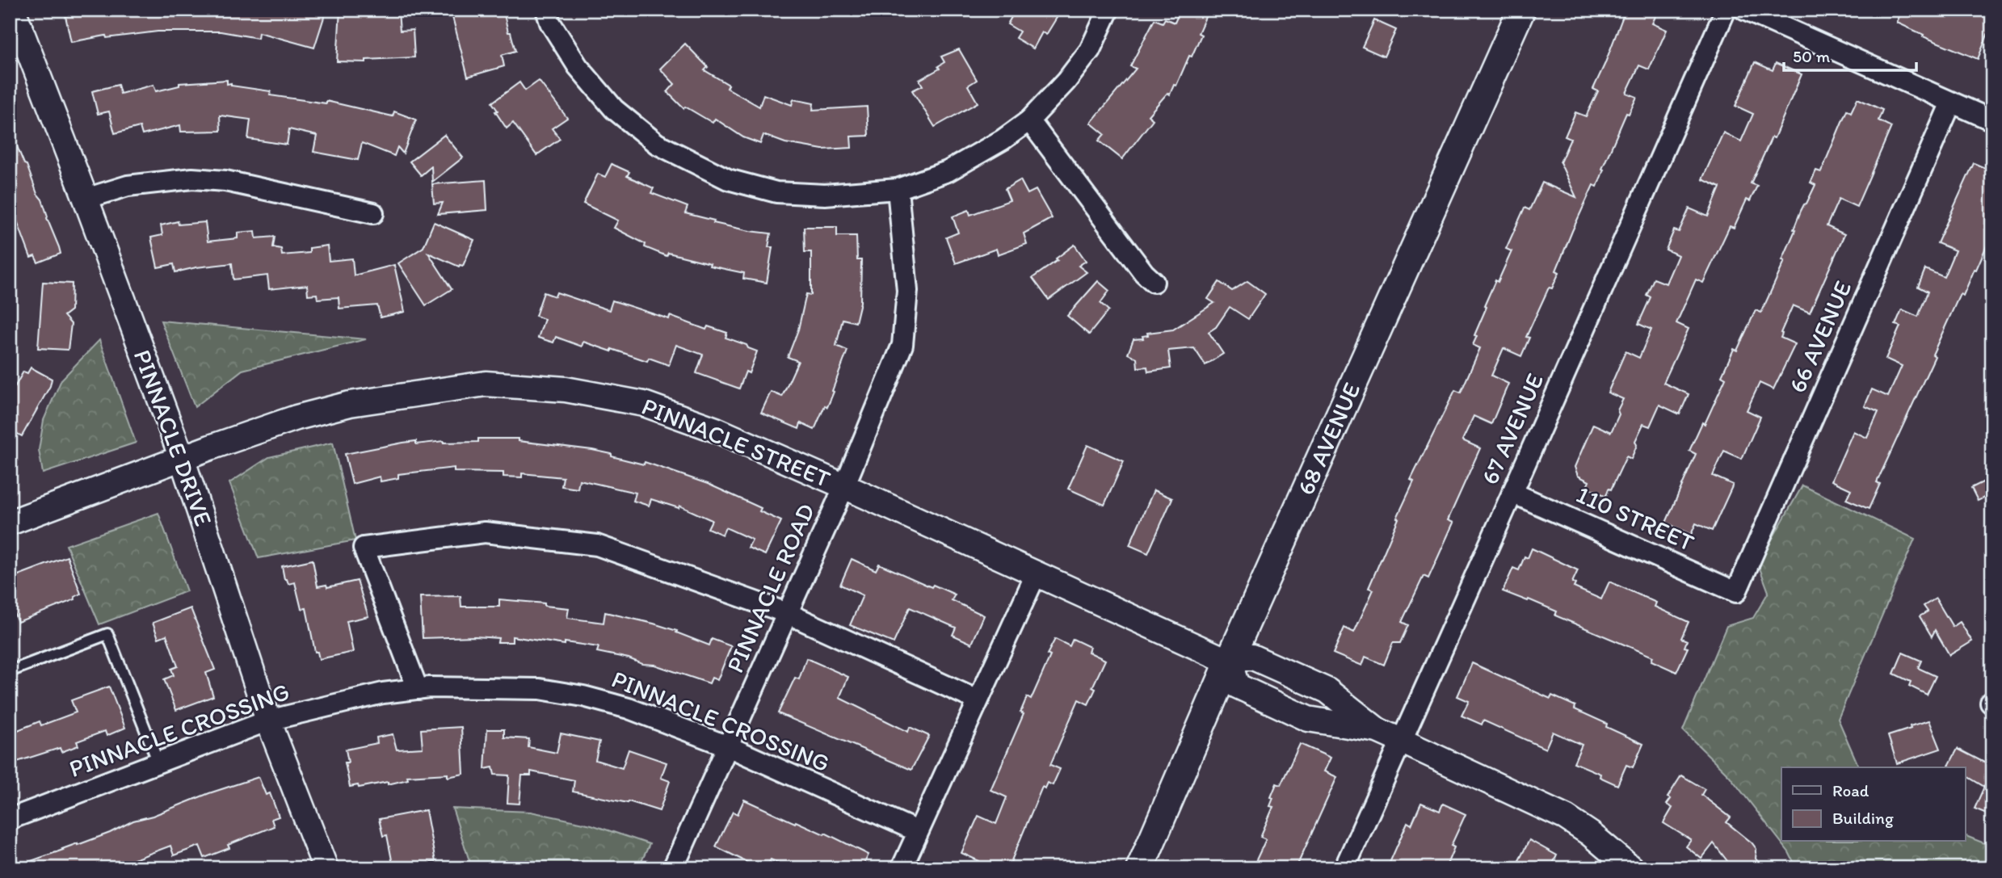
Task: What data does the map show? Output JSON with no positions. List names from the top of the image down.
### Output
{
  "streets": {
    "main road": ["68 AVENUE"],
    "street": [
      "66 AVENUE",
      "67 AVENUE",
      "PINNACLE DRIVE",
      "PINNACLE STREET",
      "110 STREET",
      "PINNACLE ROAD",
      "PINNACLE CROSSING"
    ]
  },
  "crossings": [
    ["66 AVENUE", "110 STREET"],
    ["67 AVENUE", "110 STREET"],
    ["PINNACLE DRIVE", "PINNACLE STREET"],
    ["PINNACLE DRIVE", "PINNACLE CROSSING"],
    ["68 AVENUE", "PINNACLE STREET"],
    ["PINNACLE STREET", "PINNACLE ROAD"],
    ["PINNACLE ROAD", "PINNACLE CROSSING"]
  ],
  "legend": ["Road", "Building"],
  "scale_bar": "50 m"
}
